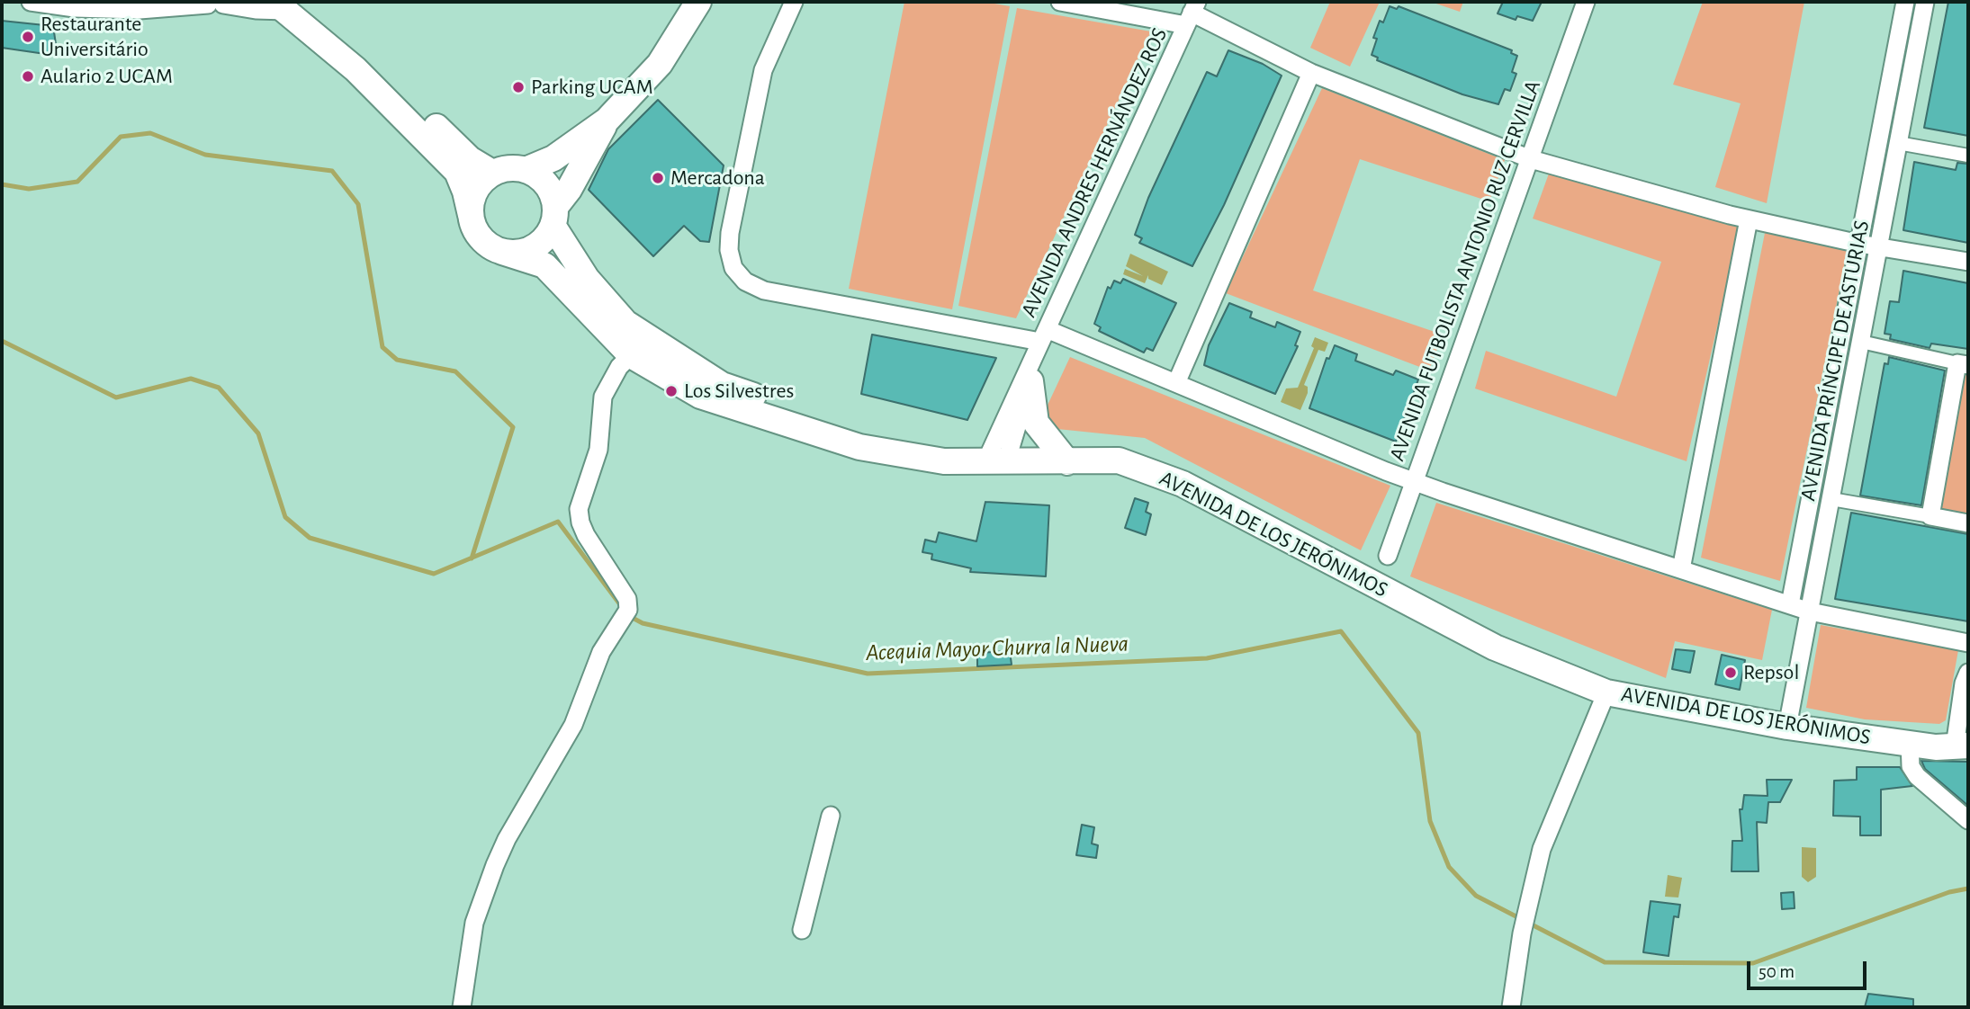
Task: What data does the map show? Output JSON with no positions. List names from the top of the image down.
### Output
{
  "streets": {
    "main road": ["AVENIDA DE LOS JERÓNIMOS"],
    "street": ["AVENIDA ANDRES HERNÁNDEZ ROS", "AVENIDA FUTBOLISTA ANTONIO RUZ CERVILLA", "AVENIDA PRÍNCIPE DE ASTURIAS"]
  },
  "crossings": [
    ["AVENIDA ANDRES HERNÁNDEZ ROS", "AVENIDA DE LOS JERÓNIMOS"],
    ["AVENIDA PRÍNCIPE DE ASTURIAS", "AVENIDA DE LOS JERÓNIMOS"]
  ],
  "water": ["Acequia Mayor Churra la Nueva"],
  "places": [
    "Restaurante Universitário",
    "Aulario 2 UCAM",
    "Parking UCAM",
    "Mercadona",
    "Los Silvestres",
    "Repsol"
  ],
  "scale_bar": "50 m"
}
